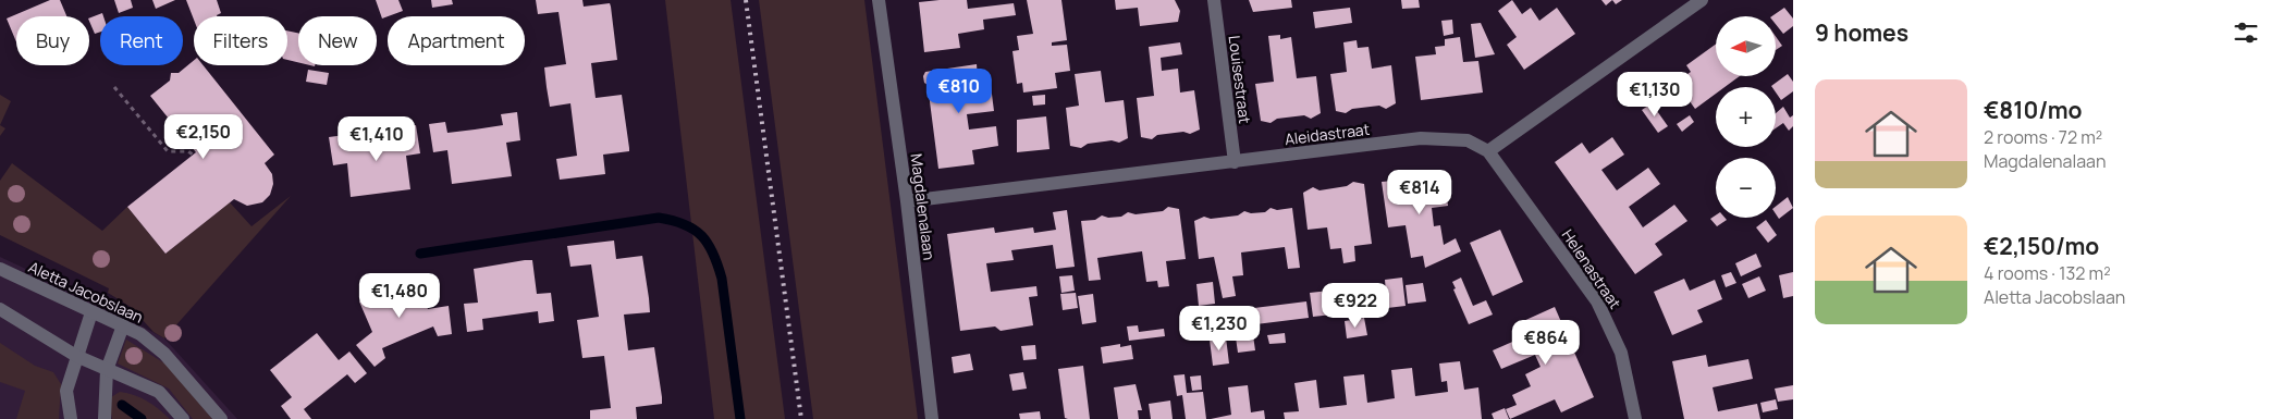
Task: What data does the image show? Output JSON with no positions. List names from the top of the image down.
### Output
{
  "streets": {
    "street": [
      "Louisestraat",
      "Aleidastraat",
      "Magdalenalaan",
      "Helenastraat",
      "Aletta Jacobslaan"
    ]
  },
  "crossings": [
    ["Louisestraat", "Aleidastraat"],
    ["Aleidastraat", "Magdalenalaan"],
    ["Aleidastraat", "Helenastraat"]
  ],
  "north": "left",
  "page": {
    "heading": "9 homes",
    "map_buttons": ["+", "−"],
    "chip": [
      "Buy",
      "Rent",
      "Filters",
      "New",
      "Apartment"
    ],
    "list": [
      {
        "name": "€810/mo",
        "note": "2 rooms · 72 m² · Magdalenalaan"
      },
      {
        "name": "€2,150/mo",
        "note": "4 rooms · 132 m² · Aletta Jacobslaan"
      }
    ],
    "price": [
      "€810",
      "€1,130",
      "€2,150",
      "€1,410",
      "€814",
      "€1,480",
      "€922",
      "€1,230",
      "€864"
    ]
  }
}
